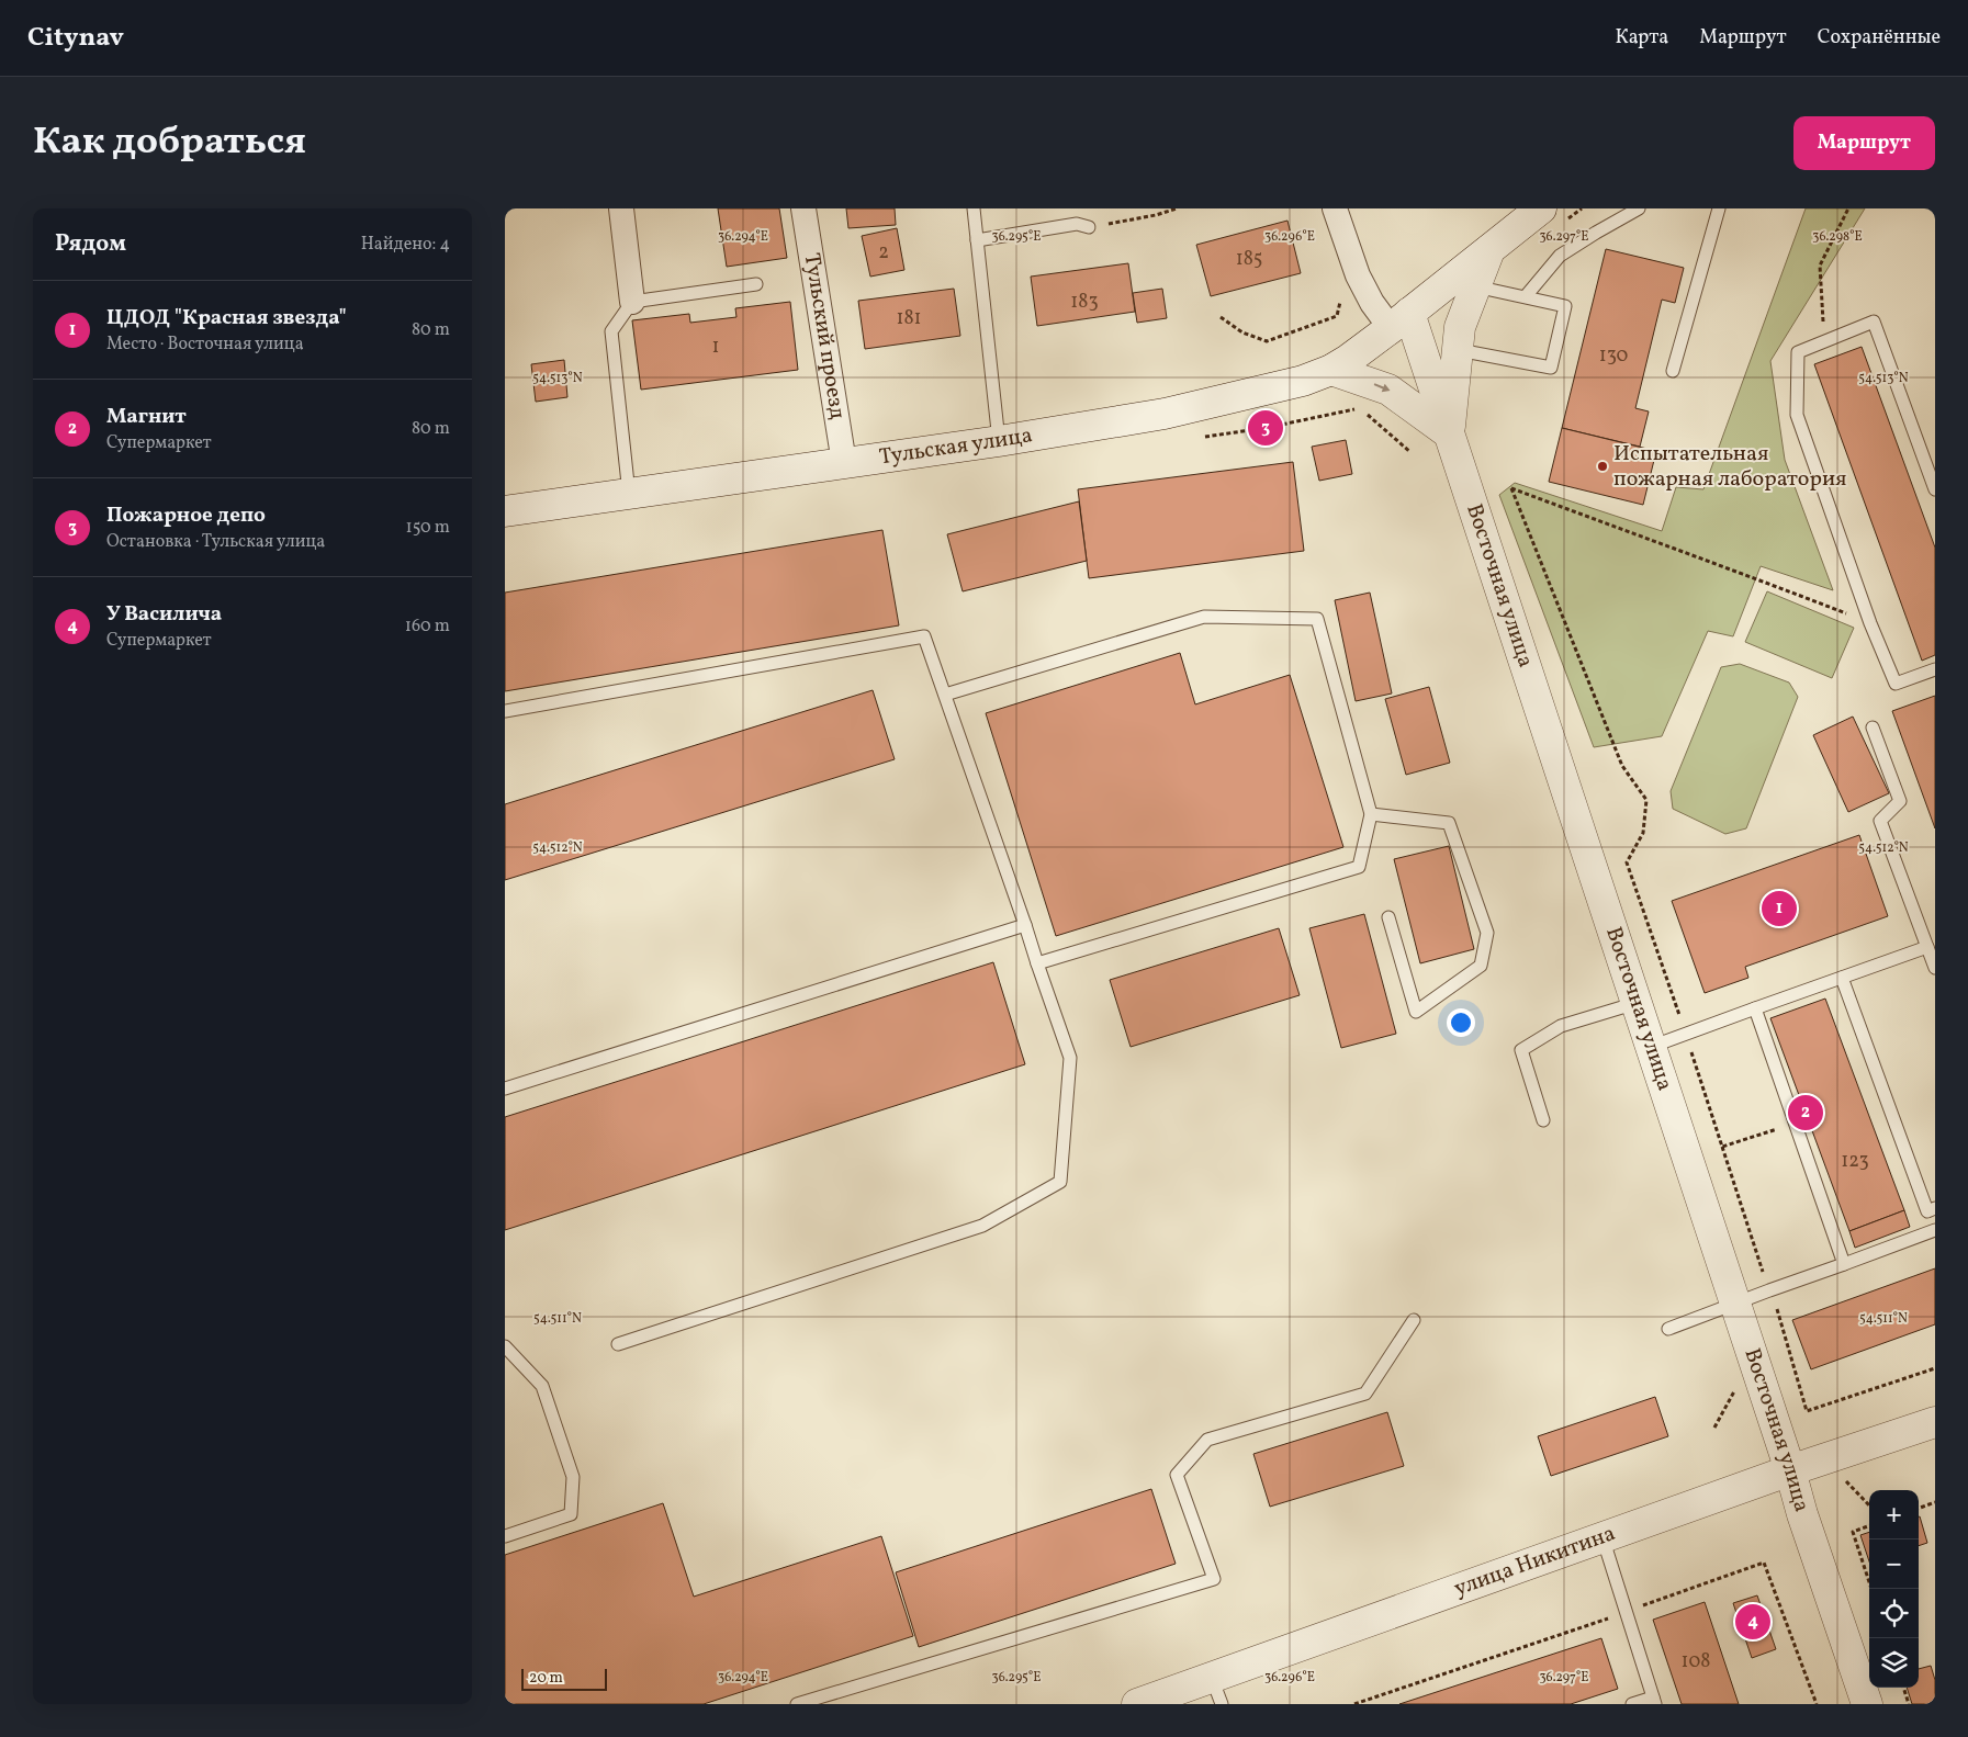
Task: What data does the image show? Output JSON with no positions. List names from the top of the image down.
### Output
{
  "streets": {
    "street": [
      "Тульский проезд",
      "Тульская улица",
      "Восточная улица",
      "улица Никитина"
    ]
  },
  "crossings": [
    ["Тульский проезд", "Тульская улица"],
    ["Тульская улица", "Восточная улица"],
    ["Восточная улица", "улица Никитина"]
  ],
  "places": ["Испытательная пожарная лаборатория"],
  "house_numbers": [
    "2",
    "185",
    "183",
    "181",
    "1",
    "130",
    "123",
    "108"
  ],
  "scale_bar": "20 m",
  "page": {
    "header": "Citynav",
    "nav": ["Карта", "Маршрут", "Сохранённые"],
    "title": "Как добраться",
    "buttons": "Маршрут",
    "heading": ["Рядом", "Найдено: 4"],
    "list": [
      {
        "mark": "1",
        "name": "ЦДОД \"Красная звезда\"",
        "note": "Место · Восточная улица",
        "value": "80 m"
      },
      {
        "mark": "2",
        "name": "Магнит",
        "note": "Супермаркет",
        "value": "80 m"
      },
      {
        "mark": "3",
        "name": "Пожарное депо",
        "note": "Остановка · Тульская улица",
        "value": "150 m"
      },
      {
        "mark": "4",
        "name": "У Василича",
        "note": "Супермаркет",
        "value": "160 m"
      }
    ],
    "pins": [
      "3",
      "1",
      "2",
      "4"
    ],
    "map_buttons": ["+", "−"],
    "scale": "20 m"
  },
  "coordinates": [
    "36.294°E",
    "36.295°E",
    "36.296°E",
    "36.297°E",
    "36.298°E",
    "54.513°N",
    "54.512°N",
    "54.511°N"
  ]
}
